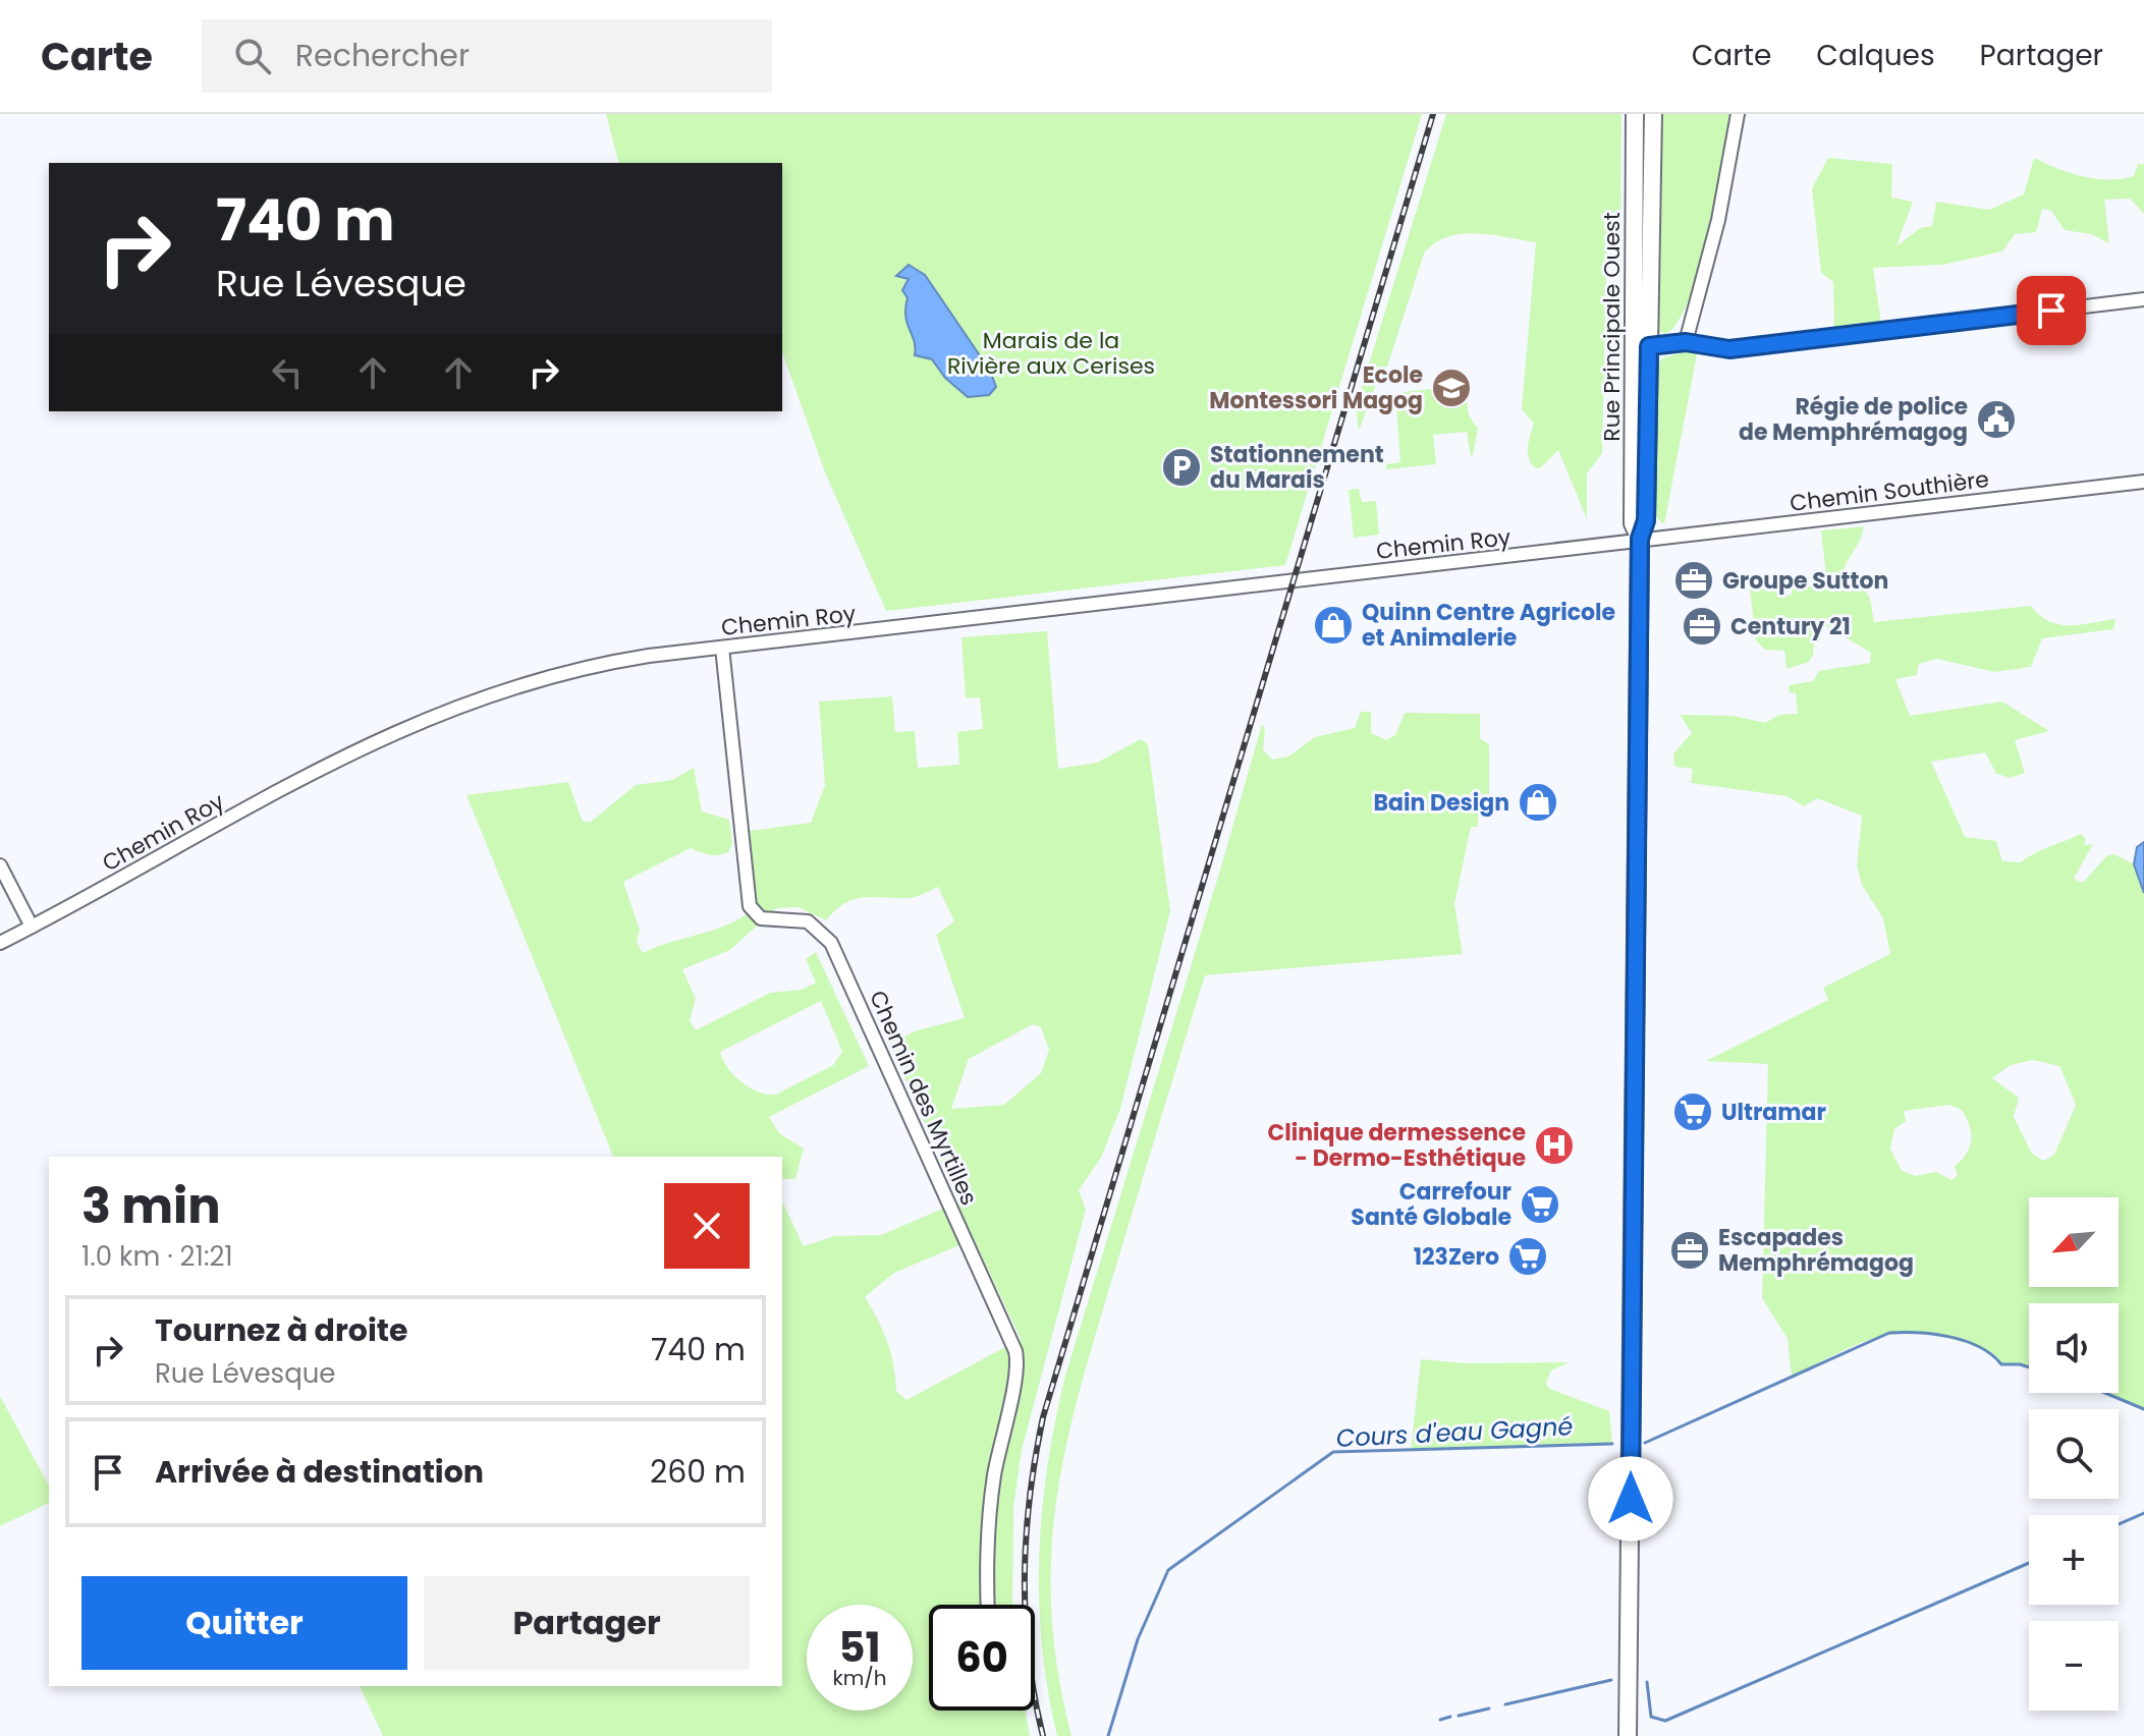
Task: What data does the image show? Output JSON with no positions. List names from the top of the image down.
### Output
{
  "streets": {
    "main road": ["Rue Principale Ouest"],
    "street": ["Chemin Southière", "Chemin Roy", "Chemin des Myrtilles"]
  },
  "crossings": [
    ["Rue Principale Ouest", "Chemin Southière"],
    ["Rue Principale Ouest", "Chemin Roy"],
    ["Chemin Southière", "Chemin Roy"],
    ["Chemin Roy", "Chemin des Myrtilles"]
  ],
  "water": ["Cours d'eau Gagné"],
  "parks": ["Marais de la Rivière aux Cerises"],
  "places": {
    "school or university": ["Ecole Montessori Magog"],
    "public building": ["Régie de police de Memphrémagog"],
    "parking": ["Stationnement du Marais"],
    "office": ["Groupe Sutton", "Century 21", "Escapades Memphrémagog"],
    "shop": ["Quinn Centre Agricole et Animalerie", "Bain Design"],
    "supermarket": ["Ultramar", "Carrefour Santé Globale", "123Zero"],
    "hospital": ["Clinique dermessence - Dermo-Esthétique"]
  },
  "north": "bottom left",
  "page": {
    "header": "Carte",
    "search": "Rechercher",
    "nav": ["Carte", "Calques", "Partager"],
    "turn": ["740 m", "Rue Lévesque"],
    "heading": ["3 min", "1.0 km · 21:21"],
    "map_buttons": ["+", "−"],
    "list": [
      {
        "name": "Tournez à droite",
        "note": "Rue Lévesque",
        "value": "740 m"
      },
      {
        "name": "Arrivée à destination",
        "value": "260 m"
      }
    ],
    "buttons": ["Quitter", "Partager"],
    "speed": "51 km/h",
    "limit": "60"
  }
}
